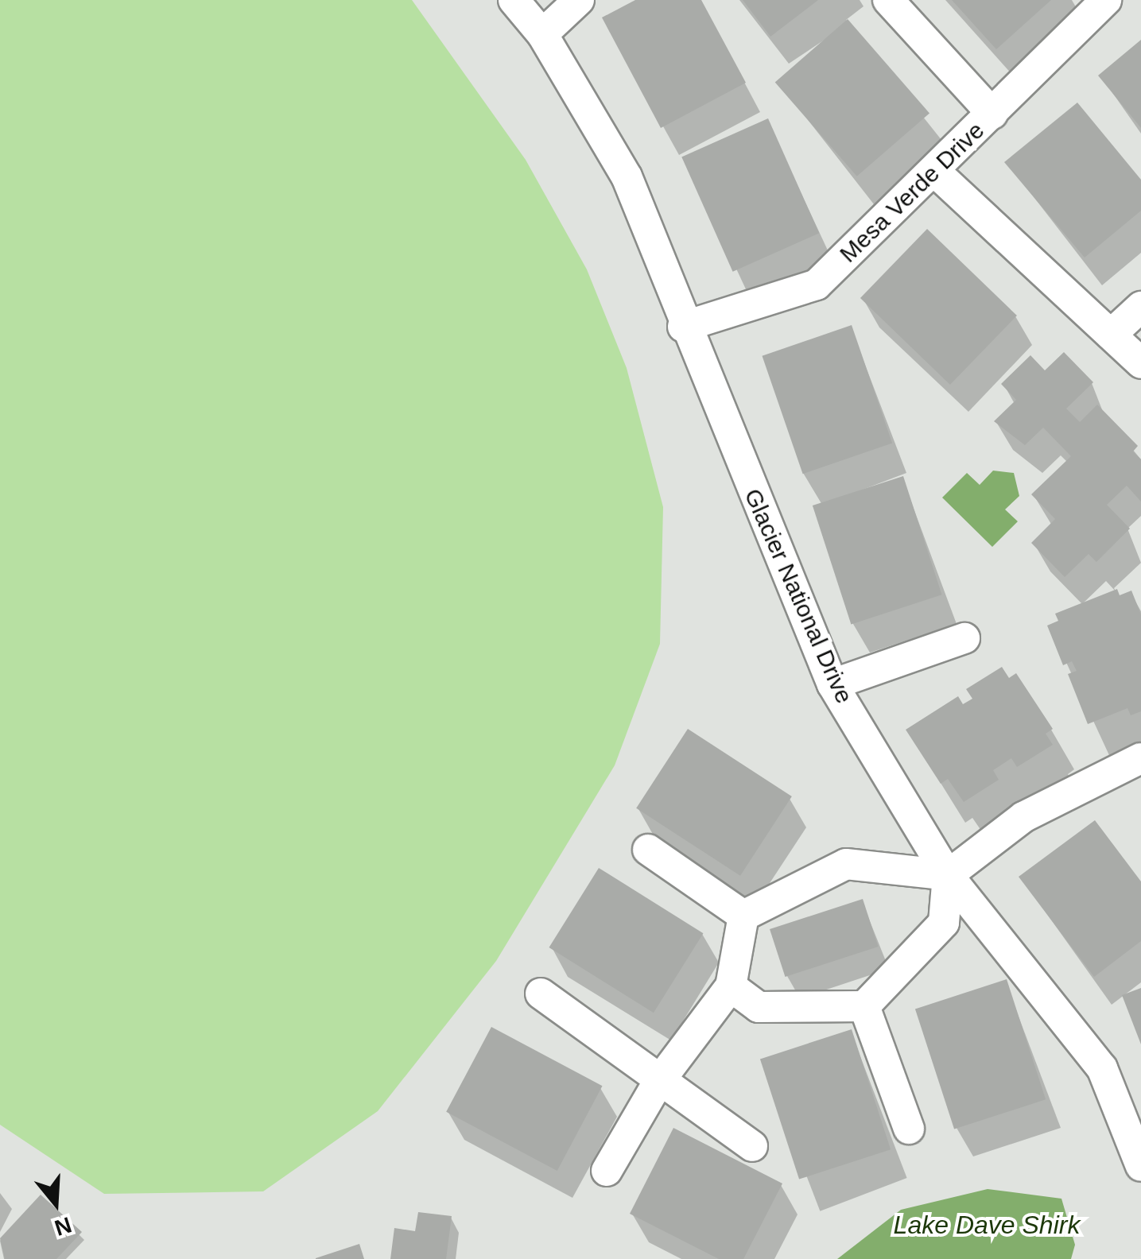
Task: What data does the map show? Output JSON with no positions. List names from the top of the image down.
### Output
{
  "streets": {
    "street": ["Mesa Verde Drive", "Glacier National Drive"]
  },
  "crossings": [
    ["Mesa Verde Drive", "Glacier National Drive"]
  ],
  "water": ["Lake Dave Shirk"],
  "north": "bottom"
}
